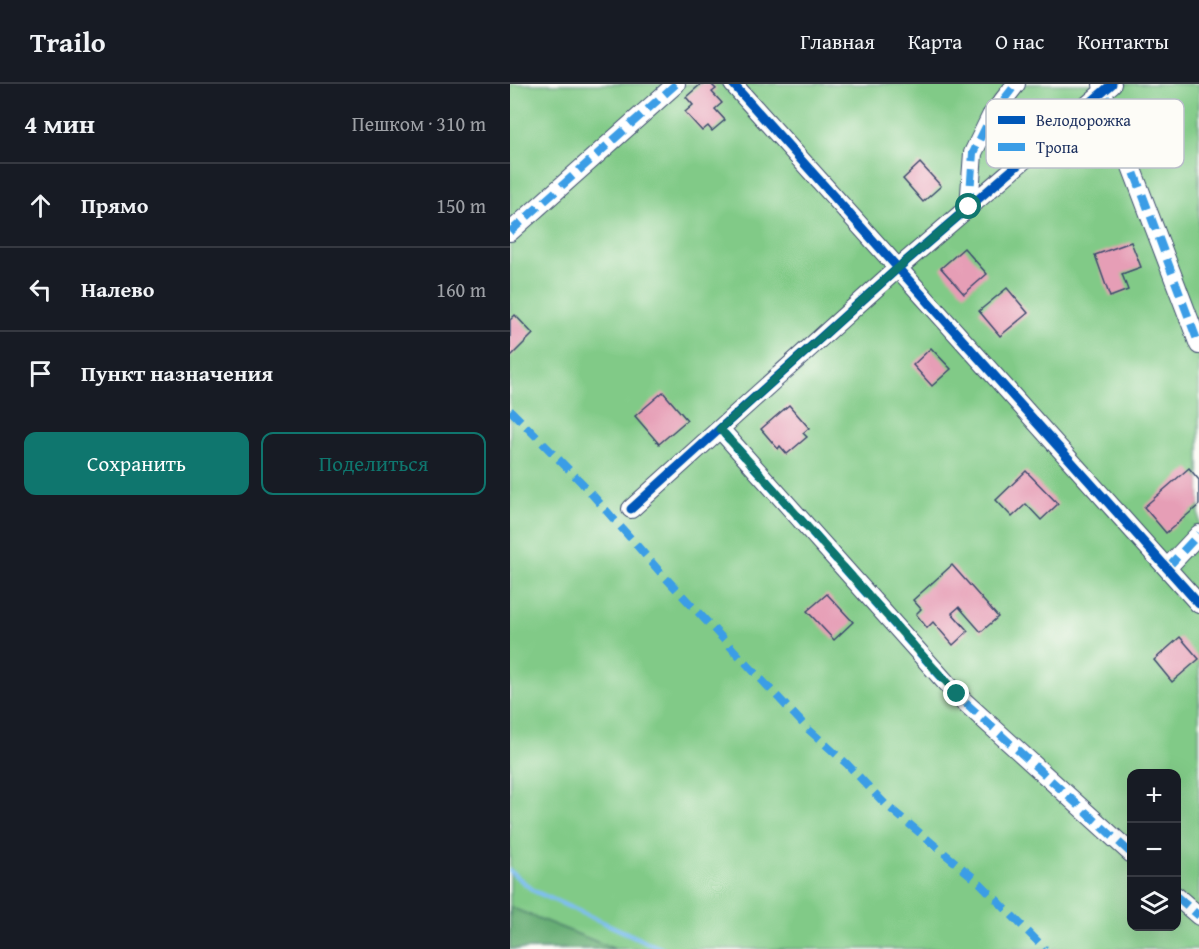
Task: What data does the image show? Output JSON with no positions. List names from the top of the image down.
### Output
{
  "legend": ["Велодорожка", "Тропа"],
  "page": {
    "header": "Trailo",
    "nav": [
      "Главная",
      "Карта",
      "О нас",
      "Контакты"
    ],
    "heading": ["4 мин", "Пешком · 310 m"],
    "list": [
      ["Прямо", "150 m"],
      ["Налево", "160 m"],
      "Пункт назначения"
    ],
    "buttons": ["Сохранить", "Поделиться"],
    "map_buttons": ["+", "−"]
  }
}
